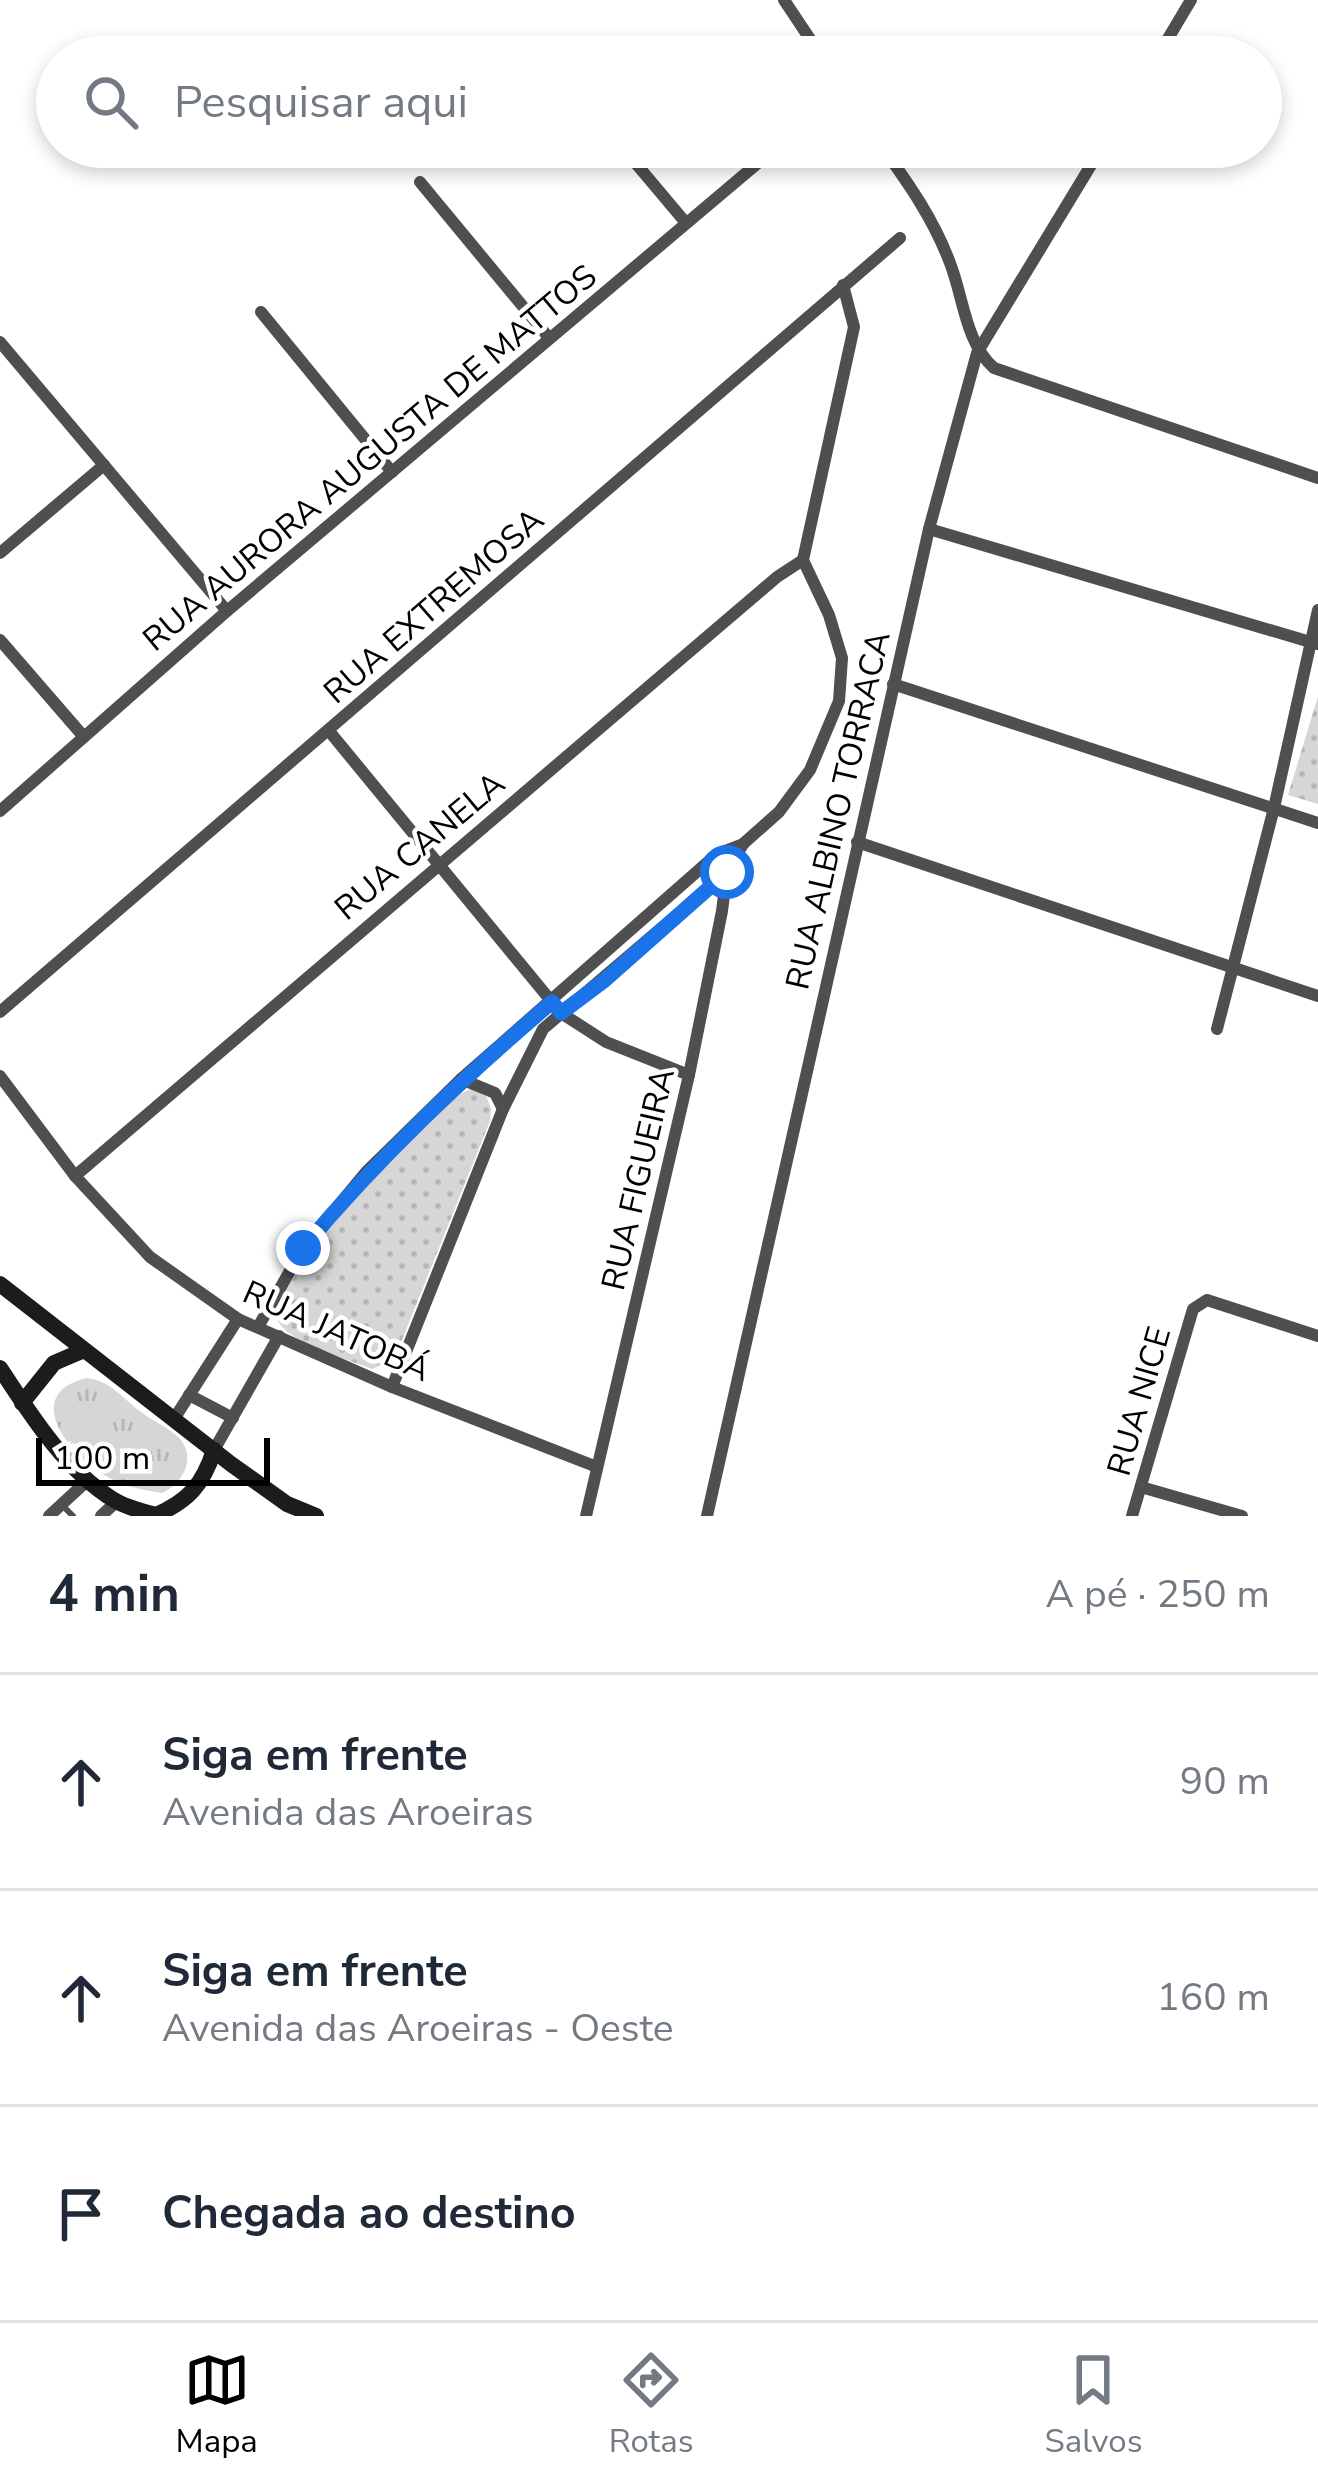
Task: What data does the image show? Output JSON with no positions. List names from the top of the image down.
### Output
{
  "streets": {
    "street": [
      "RUA AURORA AUGUSTA DE MATTOS",
      "RUA EXTREMOSA",
      "RUA ALBINO TORRACA",
      "RUA CANELA",
      "RUA FIGUEIRA",
      "RUA JATOBÁ",
      "RUA NICE"
    ]
  },
  "crossings": [
    ["RUA CANELA", "RUA JATOBÁ"],
    ["RUA FIGUEIRA", "RUA JATOBÁ"]
  ],
  "scale_bar": "100 m",
  "page": {
    "search": "Pesquisar aqui",
    "scale": "100 m",
    "heading": ["4 min", "A pé · 250 m"],
    "list": [
      ["Siga em frente", "Avenida das Aroeiras", "90 m"],
      ["Siga em frente", "Avenida das Aroeiras - Oeste", "160 m"],
      "Chegada ao destino"
    ],
    "nav": ["Mapa", "Rotas", "Salvos"]
  }
}
